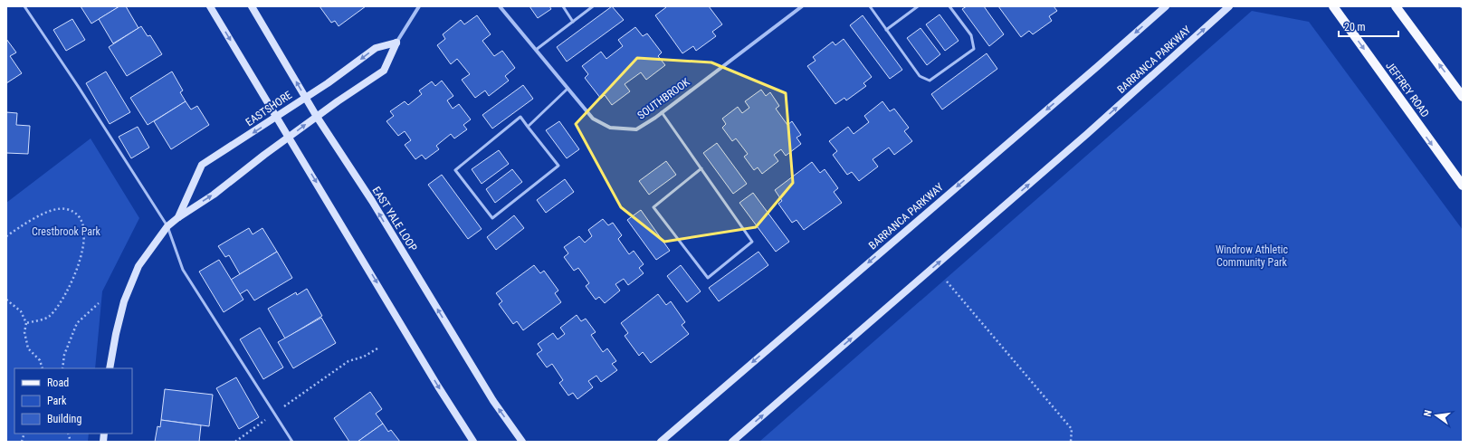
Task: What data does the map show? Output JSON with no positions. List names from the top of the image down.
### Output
{
  "streets": {
    "main road": [
      "BARRANCA PARKWAY",
      "JEFFREY ROAD",
      "EASTSHORE",
      "EAST YALE LOOP"
    ],
    "street": ["SOUTHBROOK"]
  },
  "crossings": [
    ["EASTSHORE", "EAST YALE LOOP"]
  ],
  "parks": ["Crestbrook Park", "Windrow Athletic Community Park"],
  "legend": ["Road", "Park", "Building"],
  "scale_bar": "20 m",
  "north": "left"
}
